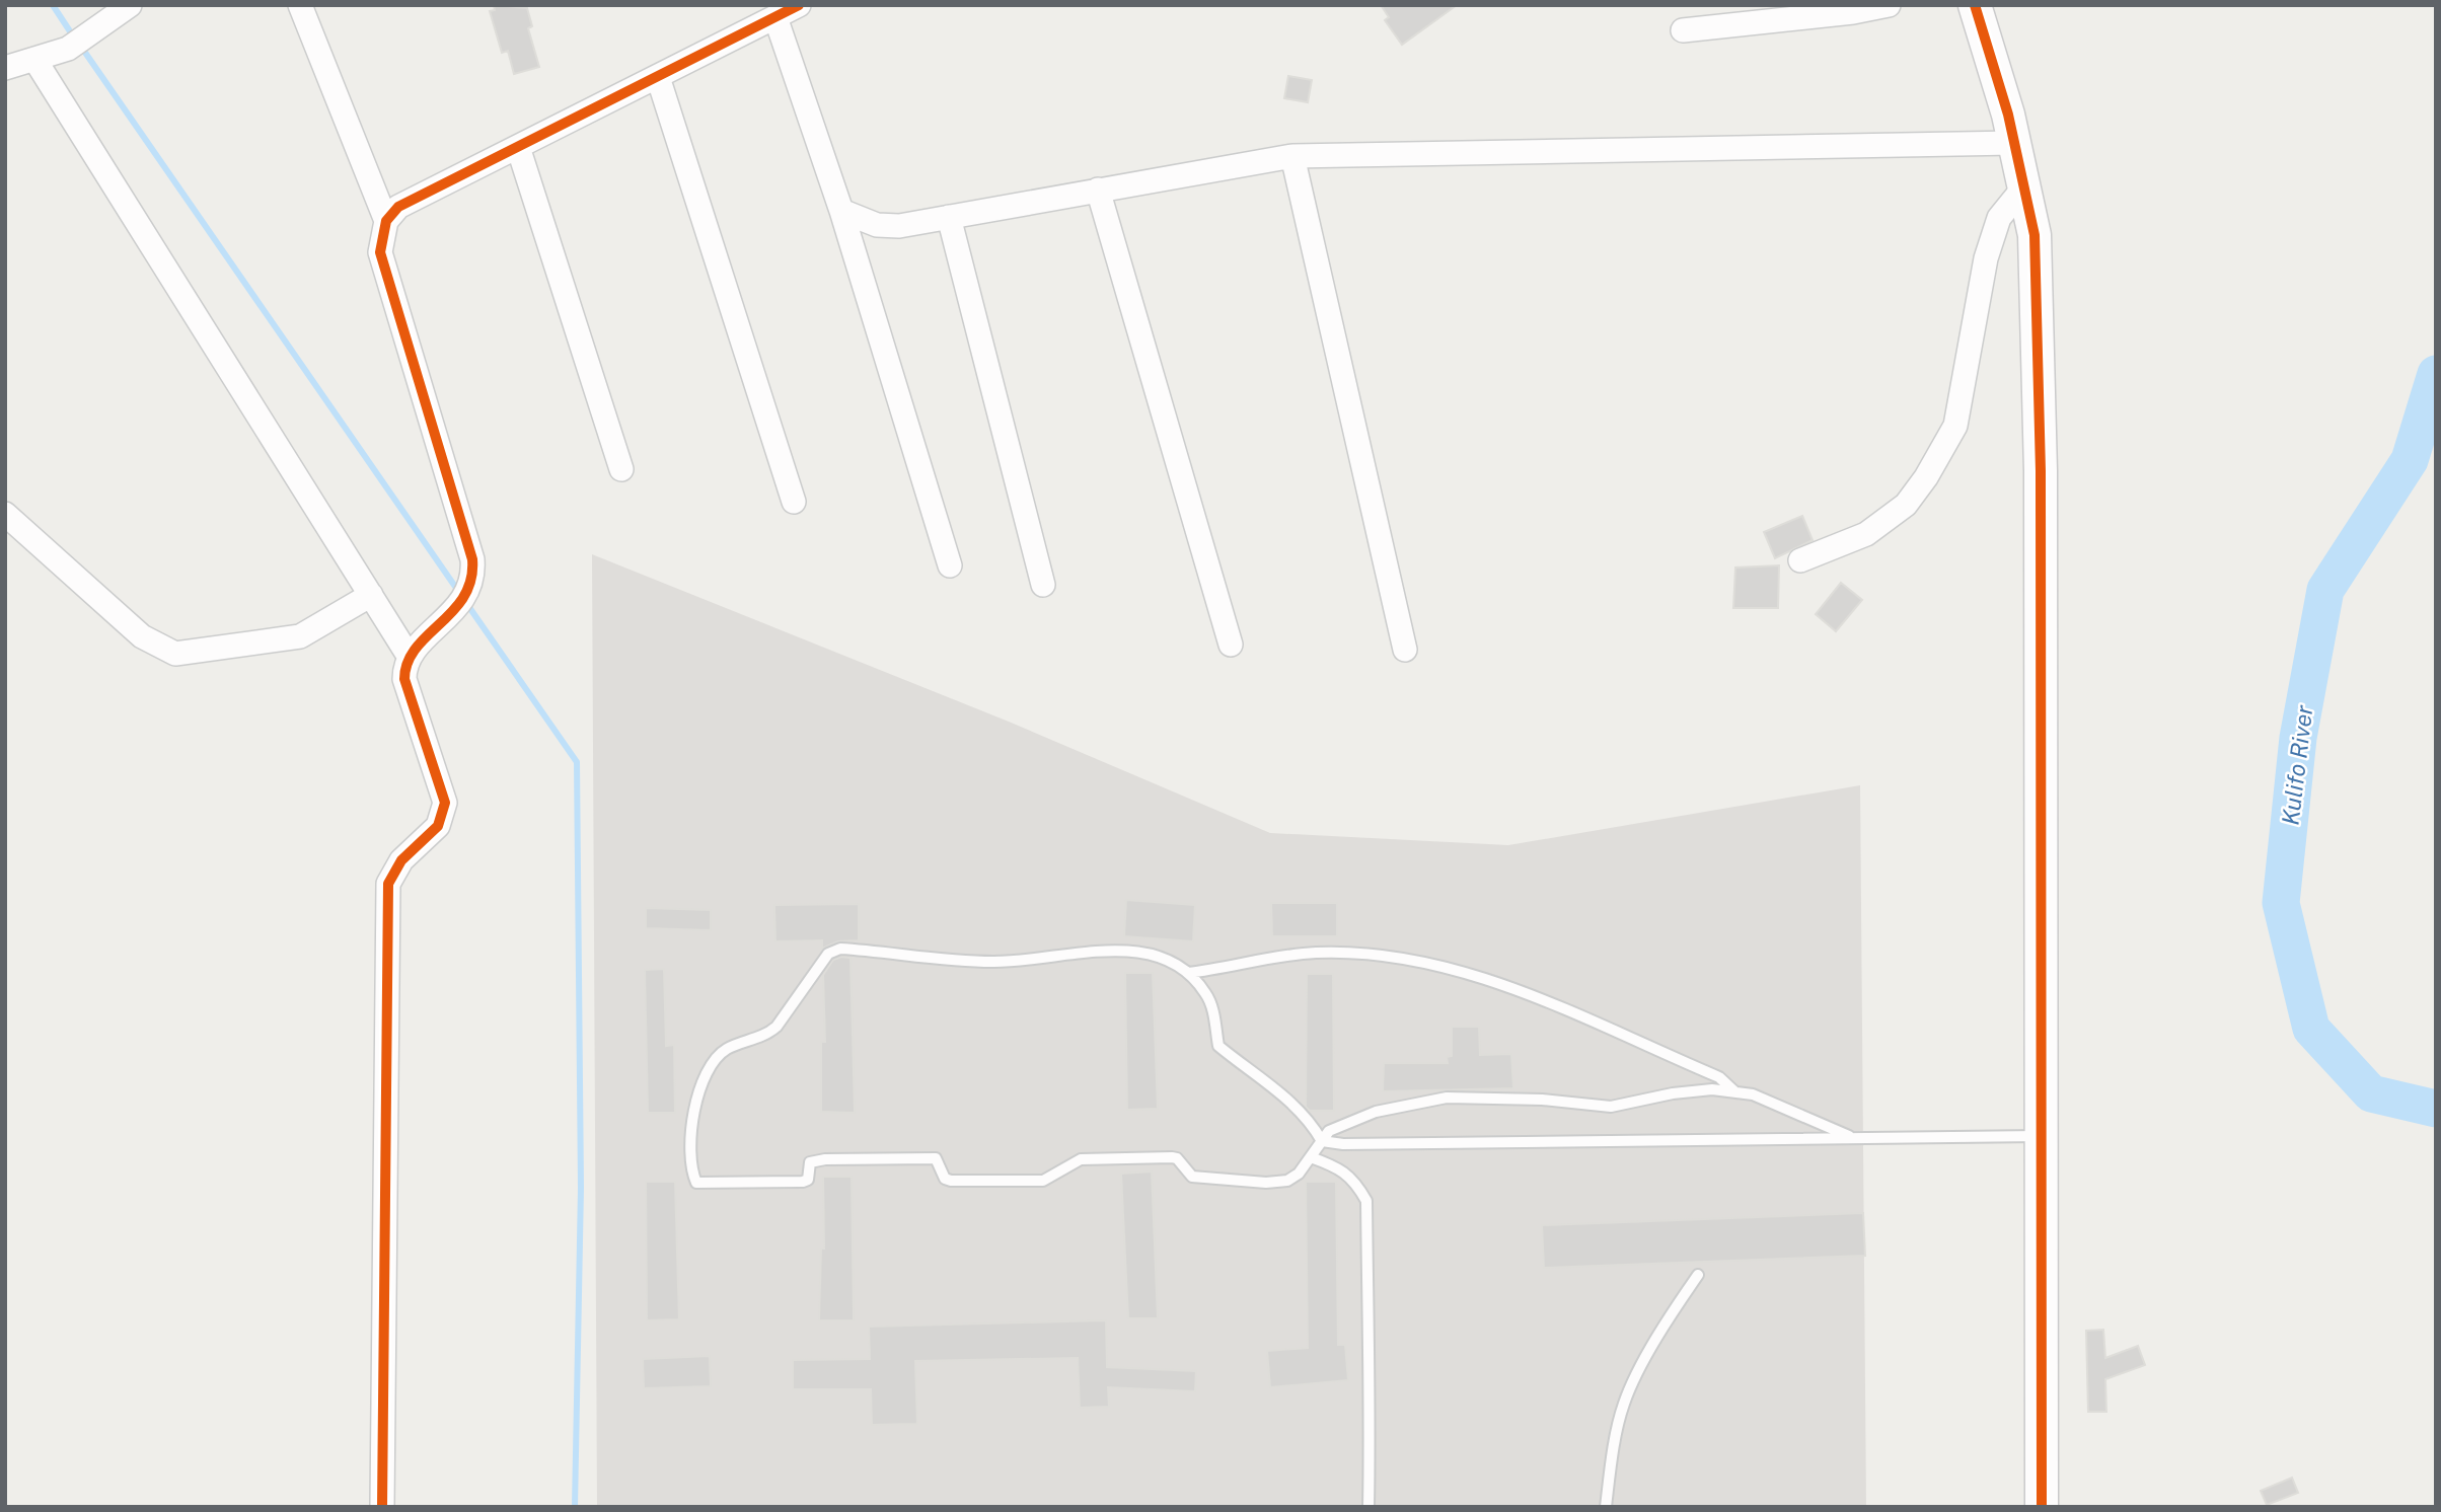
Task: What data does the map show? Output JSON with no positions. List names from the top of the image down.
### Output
{
  "water": ["Kulifo River"]
}
